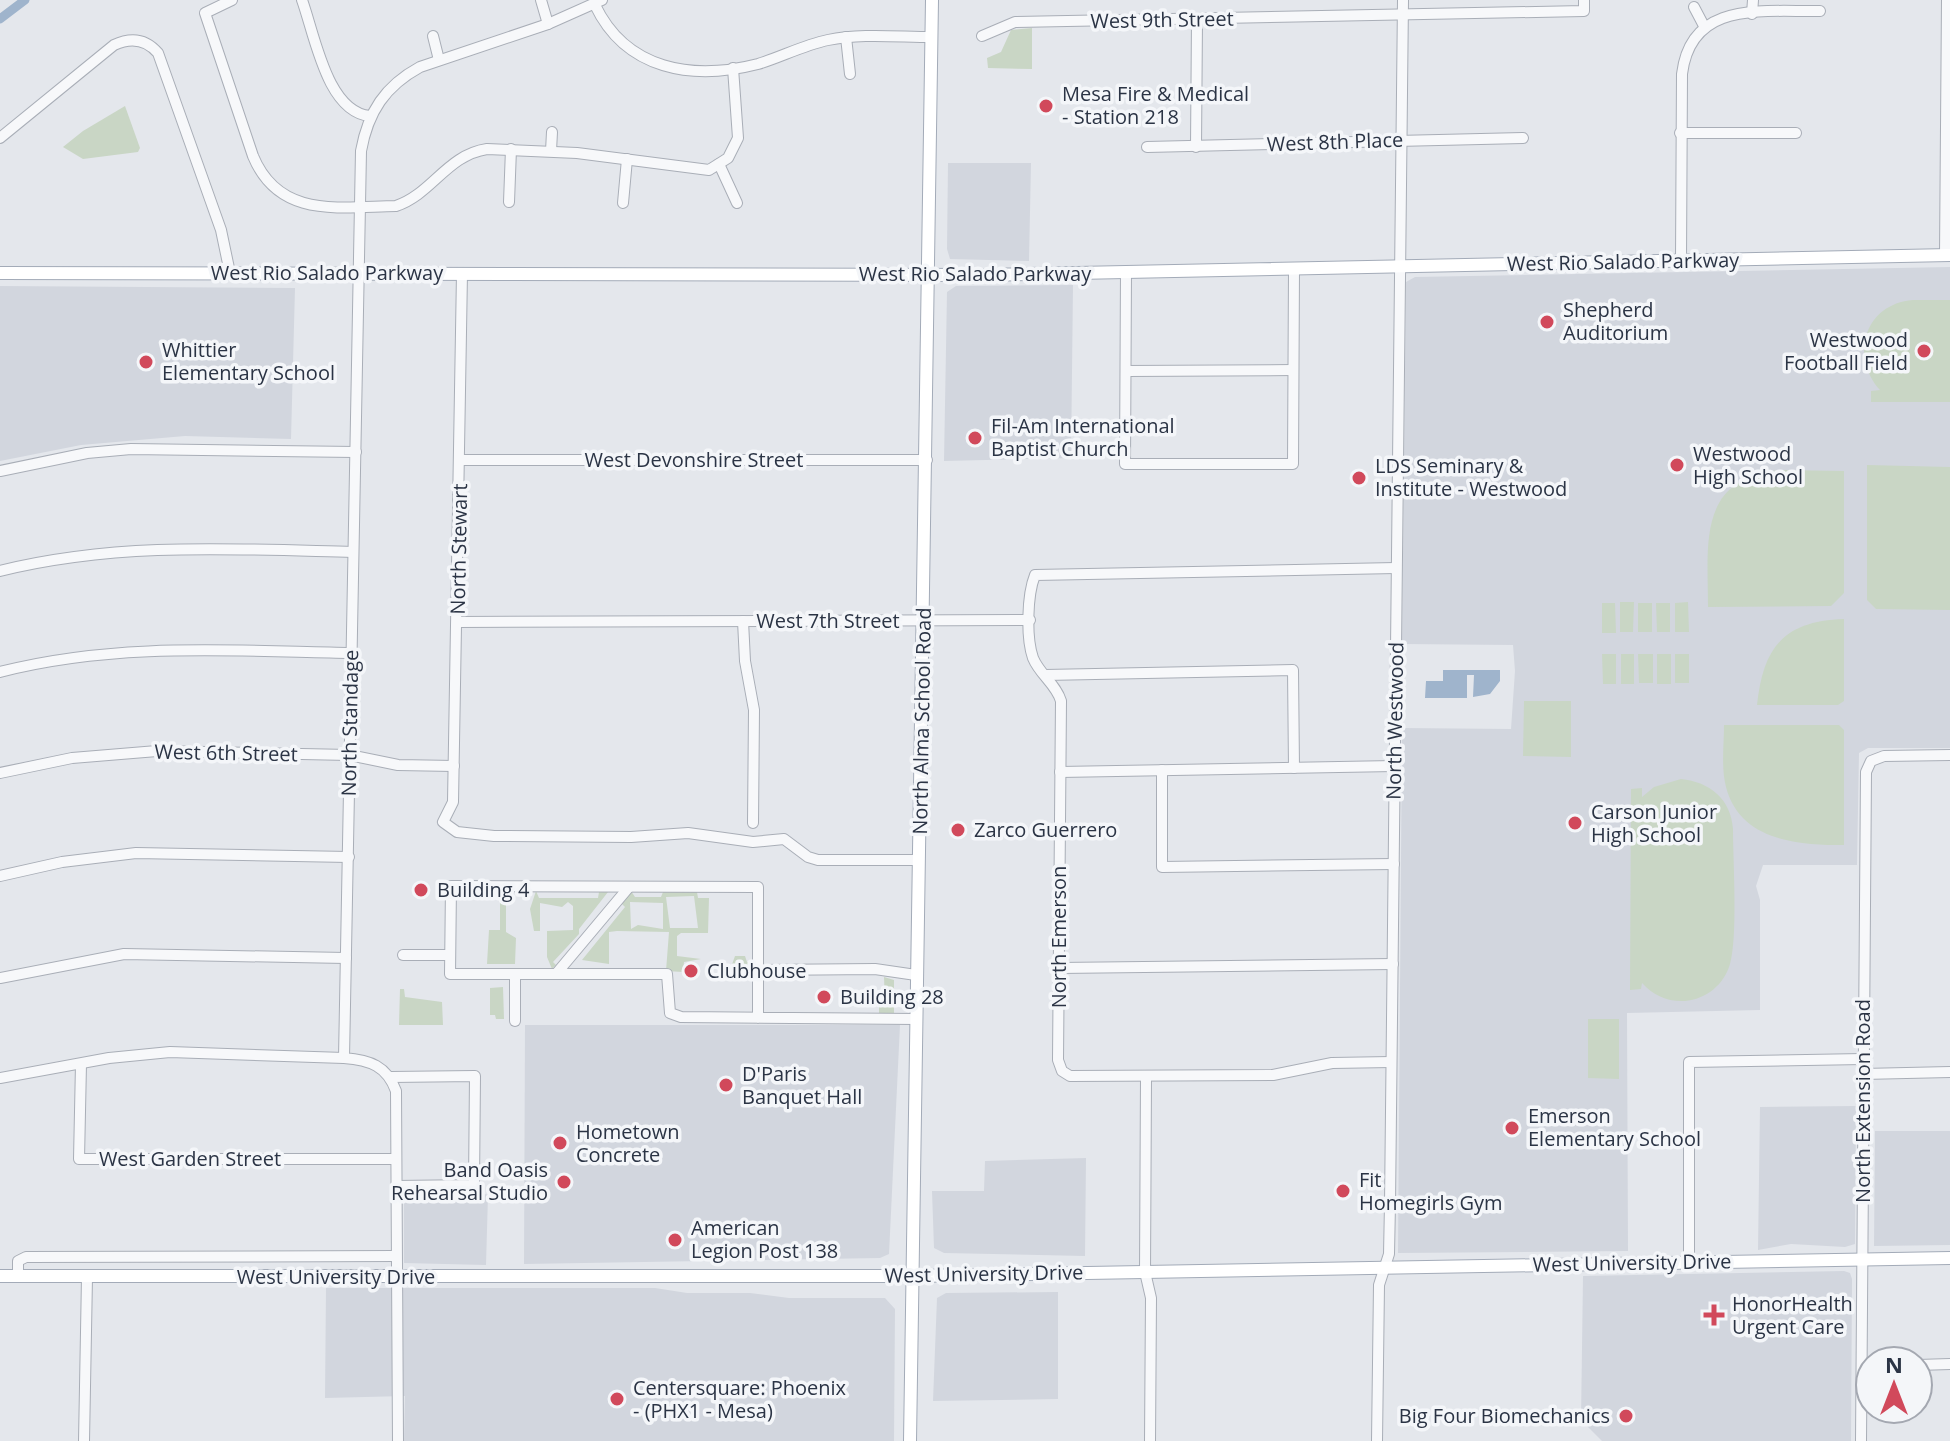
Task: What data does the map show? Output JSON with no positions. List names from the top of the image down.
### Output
{
  "streets": {
    "main road": ["West Rio Salado Parkway", "North Alma School Road", "West University Drive"],
    "street": [
      "West 9th Street",
      "West 8th Place",
      "West Devonshire Street",
      "North Stewart",
      "West 7th Street",
      "North Westwood",
      "North Standage",
      "West 6th Street",
      "North Emerson",
      "North Extension Road",
      "West Garden Street"
    ]
  },
  "crossings": [
    ["West 9th Street", "North Westwood"],
    ["West 8th Place", "North Westwood"],
    ["West Rio Salado Parkway", "North Stewart"],
    ["West Rio Salado Parkway", "North Alma School Road"],
    ["West Rio Salado Parkway", "North Westwood"],
    ["West Rio Salado Parkway", "North Standage"],
    ["West Devonshire Street", "North Stewart"],
    ["West Devonshire Street", "North Alma School Road"],
    ["North Stewart", "West 7th Street"],
    ["North Stewart", "North Alma School Road"],
    ["North Stewart", "West 6th Street"],
    ["West 7th Street", "North Alma School Road"],
    ["West 7th Street", "North Emerson"],
    ["North Alma School Road", "West University Drive"],
    ["North Westwood", "West University Drive"],
    ["North Standage", "West 6th Street"],
    ["North Extension Road", "West University Drive"]
  ],
  "places": {
    "other": [
      "Mesa Fire & Medical - Station 218",
      "Shepherd Auditorium",
      "Westwood Football Field",
      "Whittier Elementary School",
      "Fil-Am International Baptist Church",
      "Westwood High School",
      "LDS Seminary & Institute - Westwood",
      "Carson Junior High School",
      "Zarco Guerrero",
      "Building 4",
      "Clubhouse",
      "Building 28",
      "D'Paris Banquet Hall",
      "Emerson Elementary School",
      "Hometown Concrete",
      "Band Oasis Rehearsal Studio",
      "Fit Homegirls Gym",
      "American Legion Post 138",
      "Centersquare: Phoenix - (PHX1 - Mesa)",
      "Big Four Biomechanics"
    ],
    "health": ["HonorHealth Urgent Care"]
  },
  "north": "top"
}
